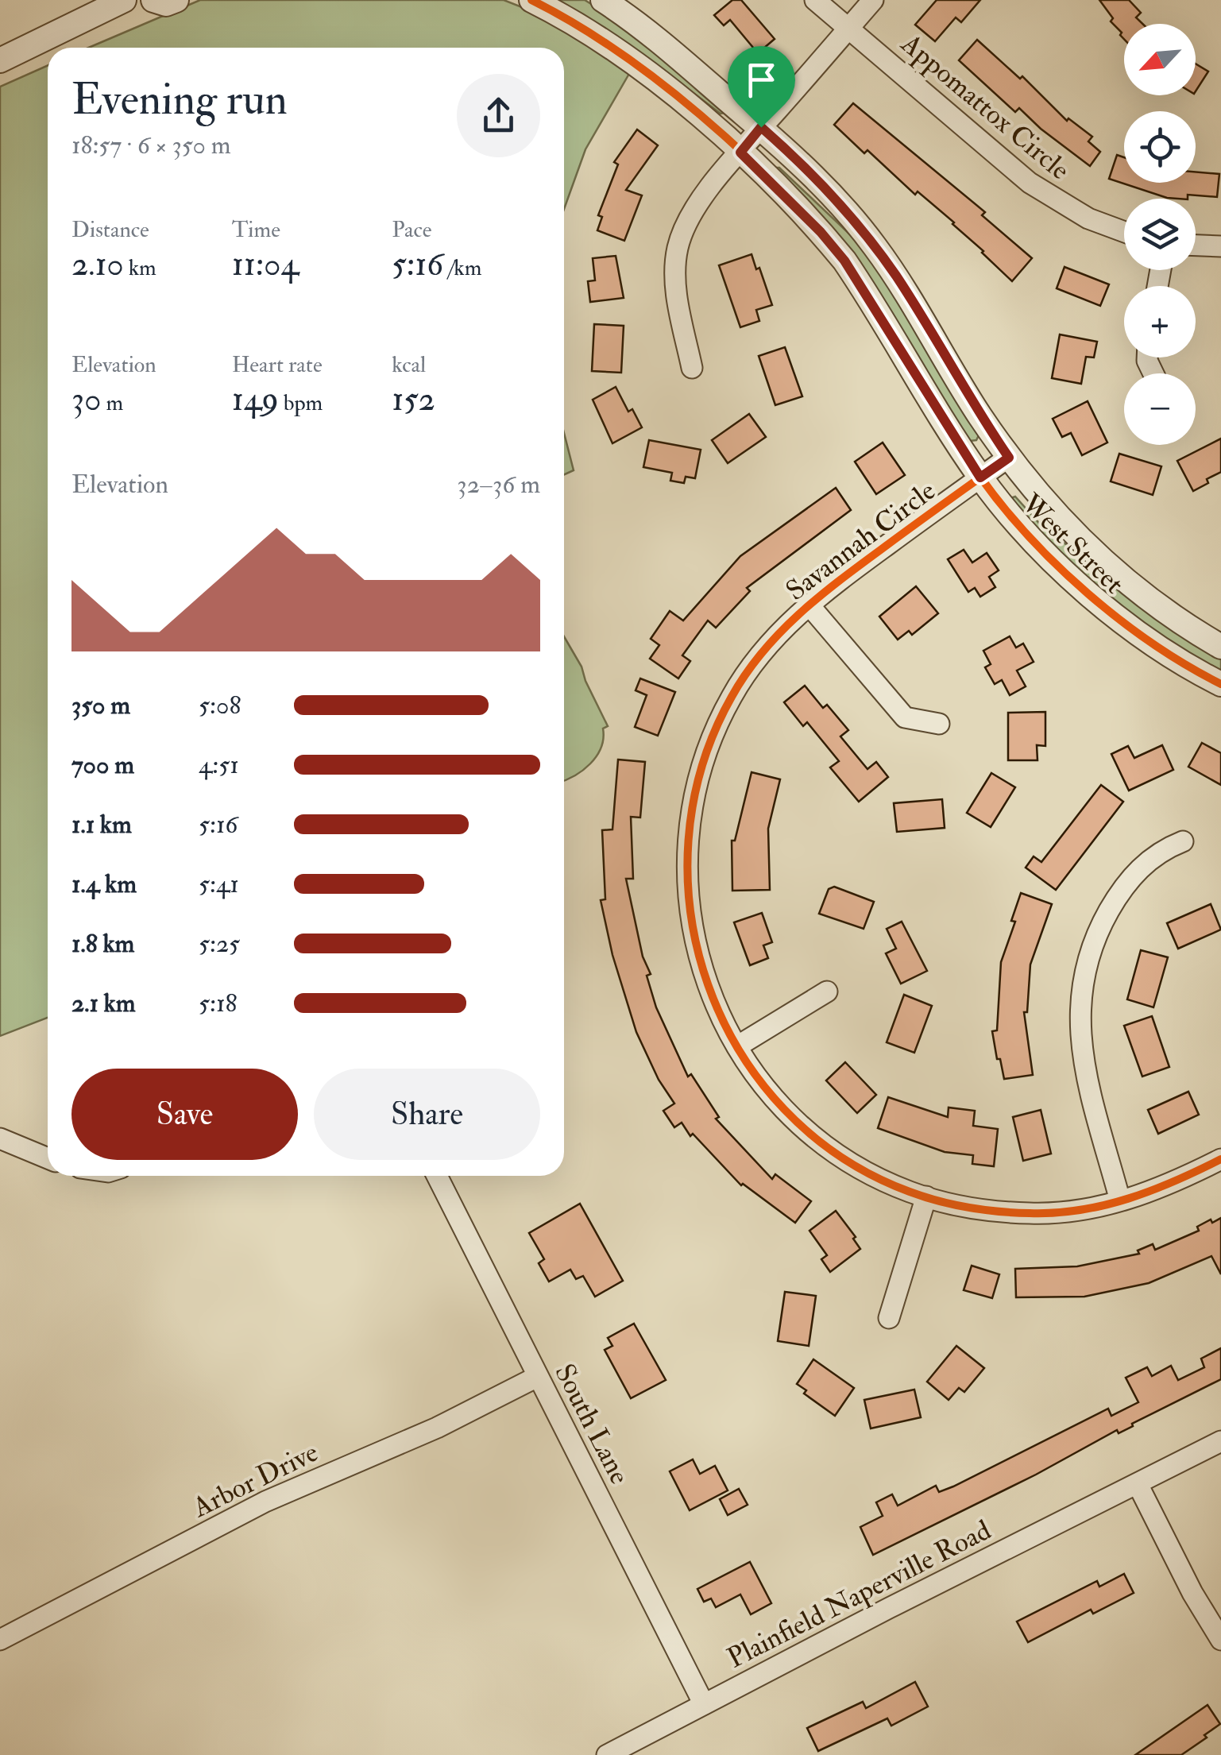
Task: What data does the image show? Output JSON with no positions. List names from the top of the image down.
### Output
{
  "streets": {
    "street": [
      "Appomattox Circle",
      "Savannah Circle",
      "West Street",
      "South Lane",
      "Arbor Drive",
      "Plainfield Naperville Road"
    ]
  },
  "crossings": [
    ["Savannah Circle", "West Street"],
    ["South Lane", "Arbor Drive"],
    ["South Lane", "Plainfield Naperville Road"]
  ],
  "north": "bottom left",
  "page": {
    "map_buttons": ["+", "−"],
    "heading": ["Evening run", "18:57 · 6 × 350 m"],
    "stats": [
      ["Distance", "2.10 km"],
      ["Time", "11:04"],
      ["Pace", "5:16 /km"],
      ["Elevation", "30 m"],
      ["Heart rate", "149 bpm"],
      ["kcal", "152"]
    ],
    "chart": ["Elevation", "32–36 m"],
    "list": [
      {
        "name": "350 m",
        "note": "5:08"
      },
      {
        "name": "700 m",
        "note": "4:51"
      },
      {
        "name": "1.1 km",
        "note": "5:16"
      },
      {
        "name": "1.4 km",
        "note": "5:41"
      },
      {
        "name": "1.8 km",
        "note": "5:25"
      },
      {
        "name": "2.1 km",
        "note": "5:18"
      }
    ],
    "buttons": ["Save", "Share"]
  }
}
